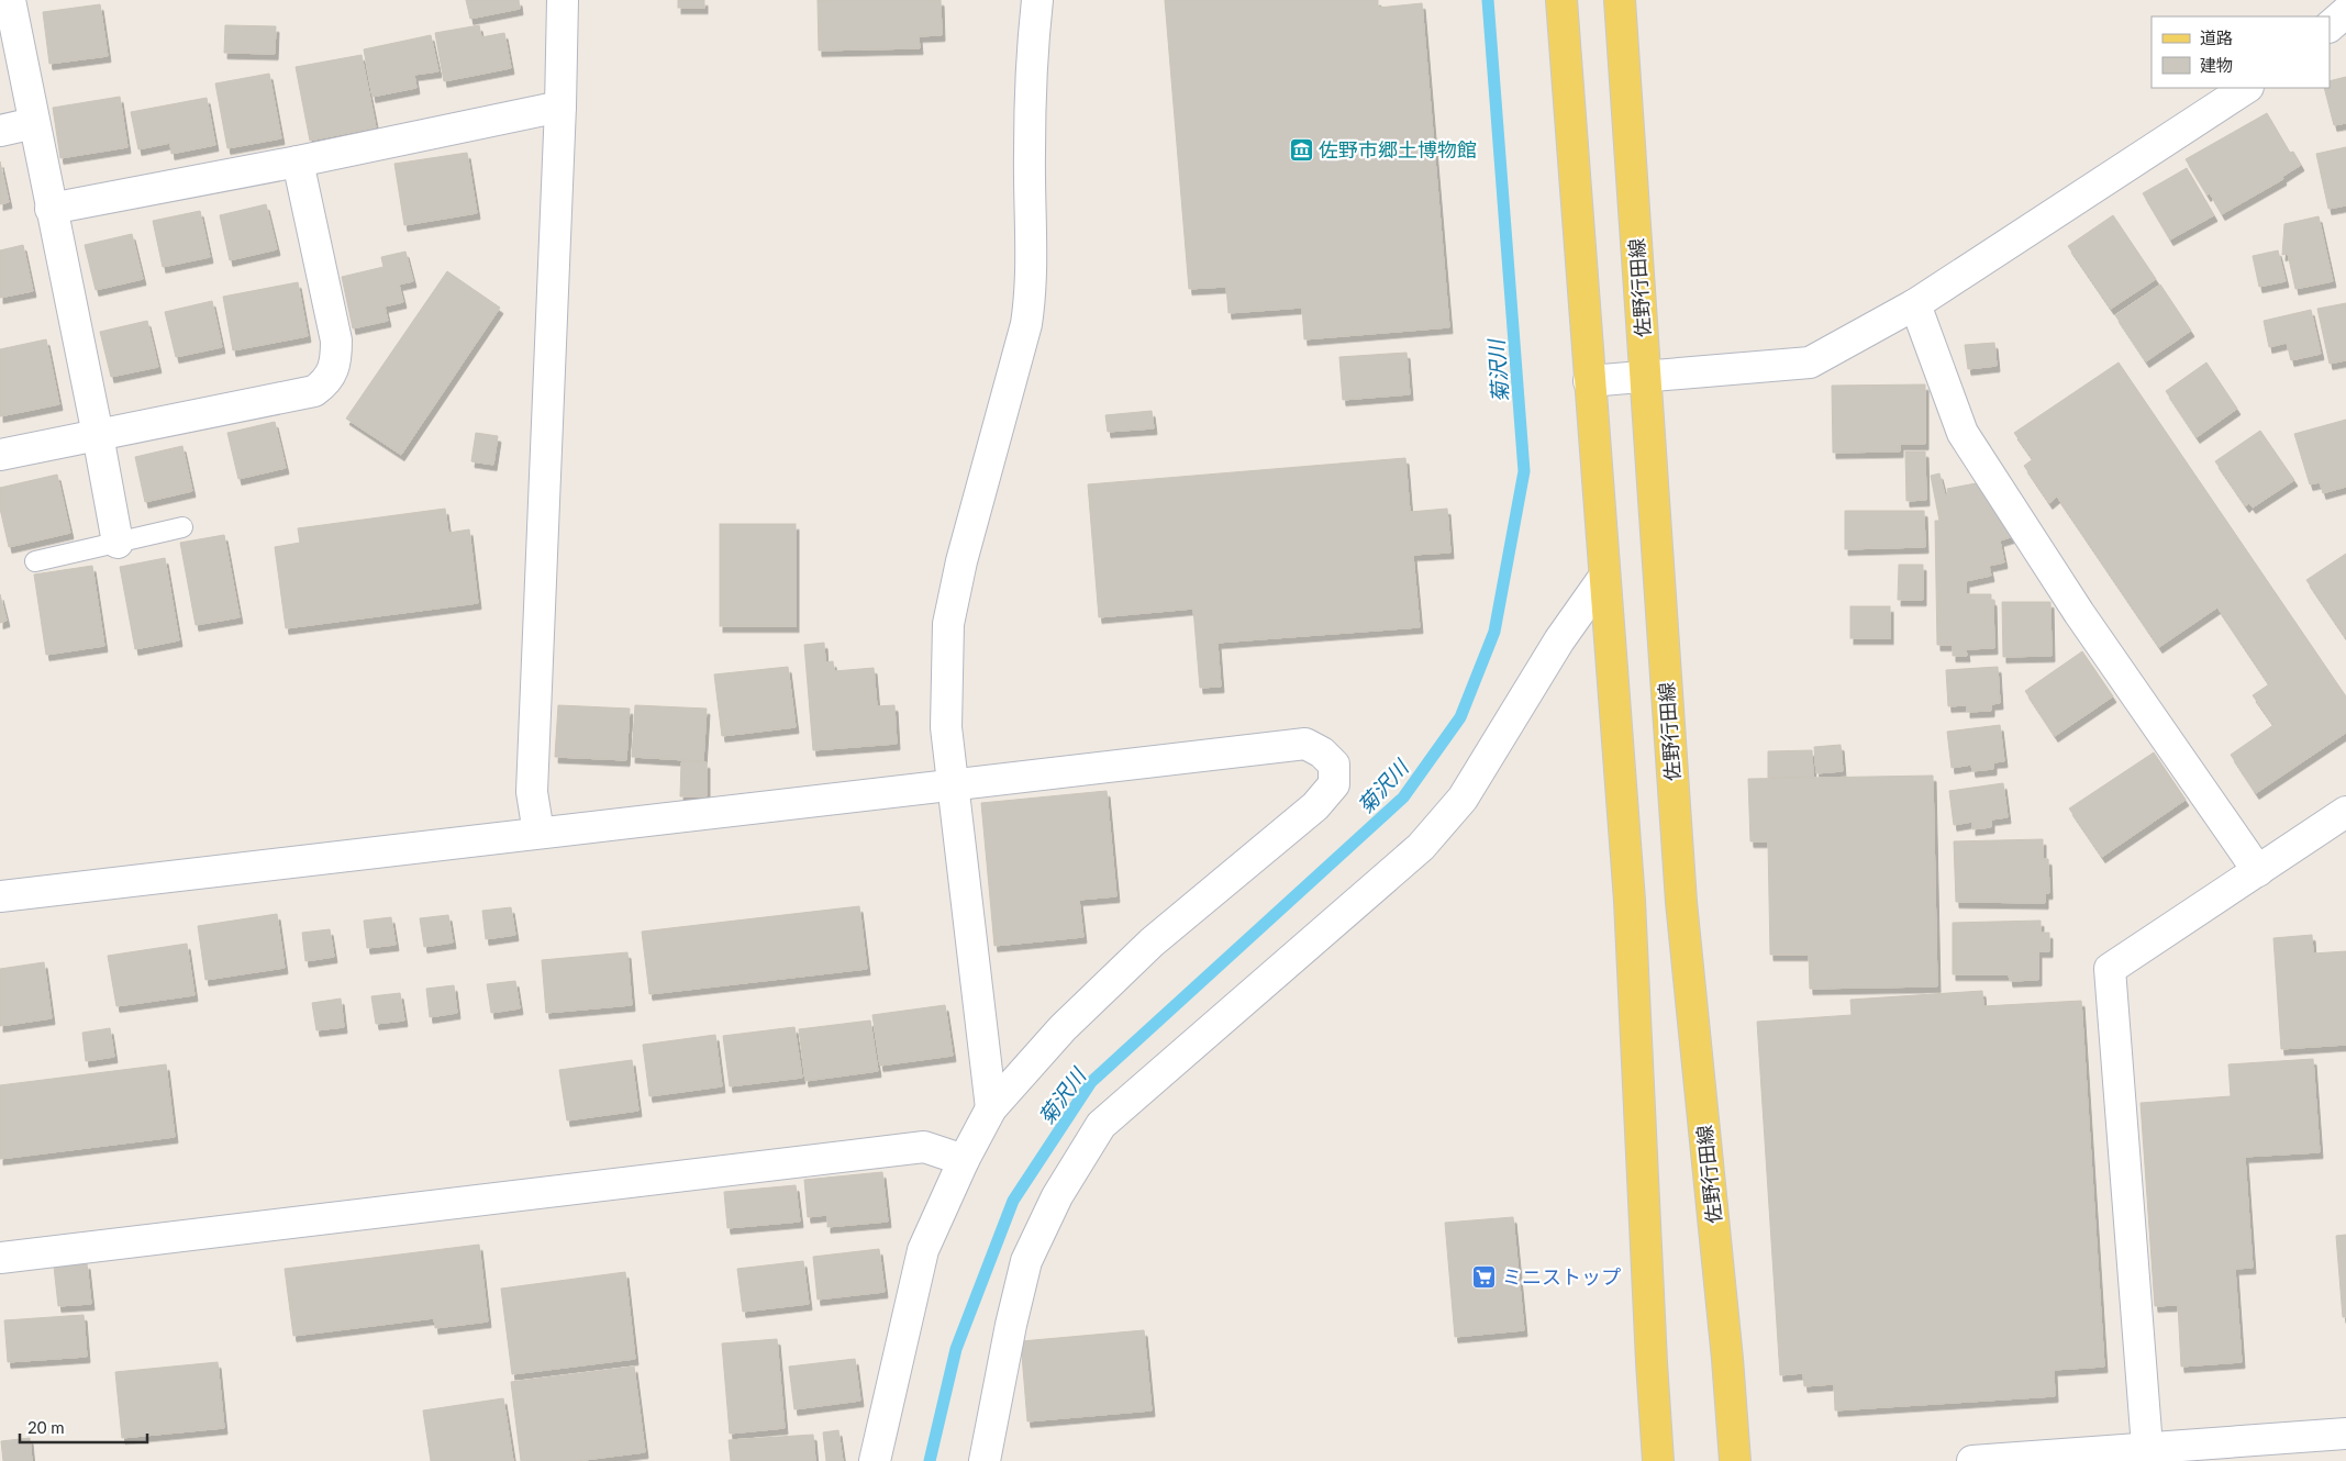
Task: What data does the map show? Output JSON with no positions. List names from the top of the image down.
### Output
{
  "streets": {
    "main road": ["佐野行田線"]
  },
  "water": ["菊沢川"],
  "places": {
    "museum": ["佐野市郷土博物館"],
    "supermarket": ["ミニストップ"]
  },
  "legend": ["道路", "建物"],
  "scale_bar": "20 m"
}
